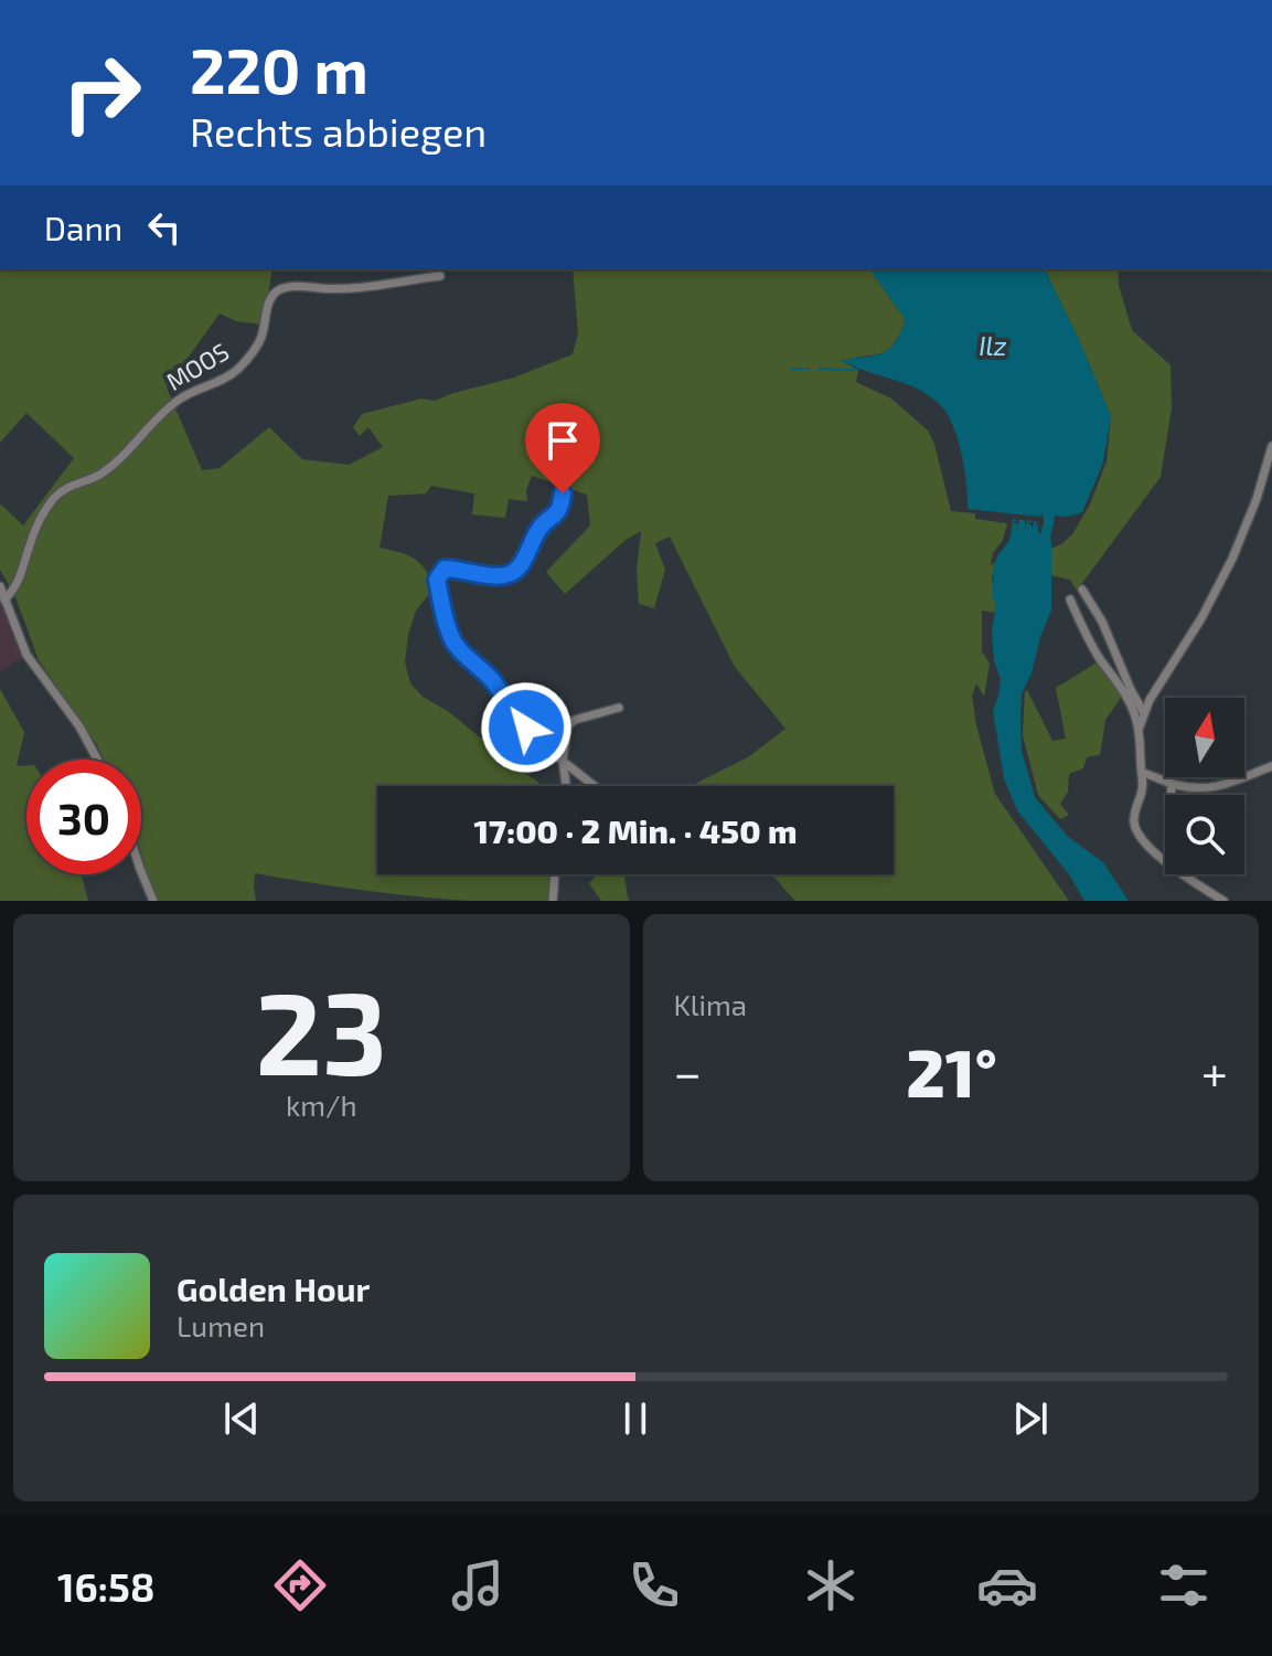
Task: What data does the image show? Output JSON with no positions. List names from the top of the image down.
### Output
{
  "streets": {
    "street": ["MOOS"]
  },
  "water": ["Ilz"],
  "north": "top",
  "page": {
    "turn": ["220 m", "Rechts abbiegen"],
    "then": "Dann",
    "limit": "30",
    "trip": "17:00 · 2 Min. · 450 m",
    "tile": [
      ["23", "km/h"],
      "Klima"
    ],
    "heat": ["−", "21°", "+"],
    "song": ["Golden Hour", "Lumen"],
    "tabs": "16:58"
  }
}
